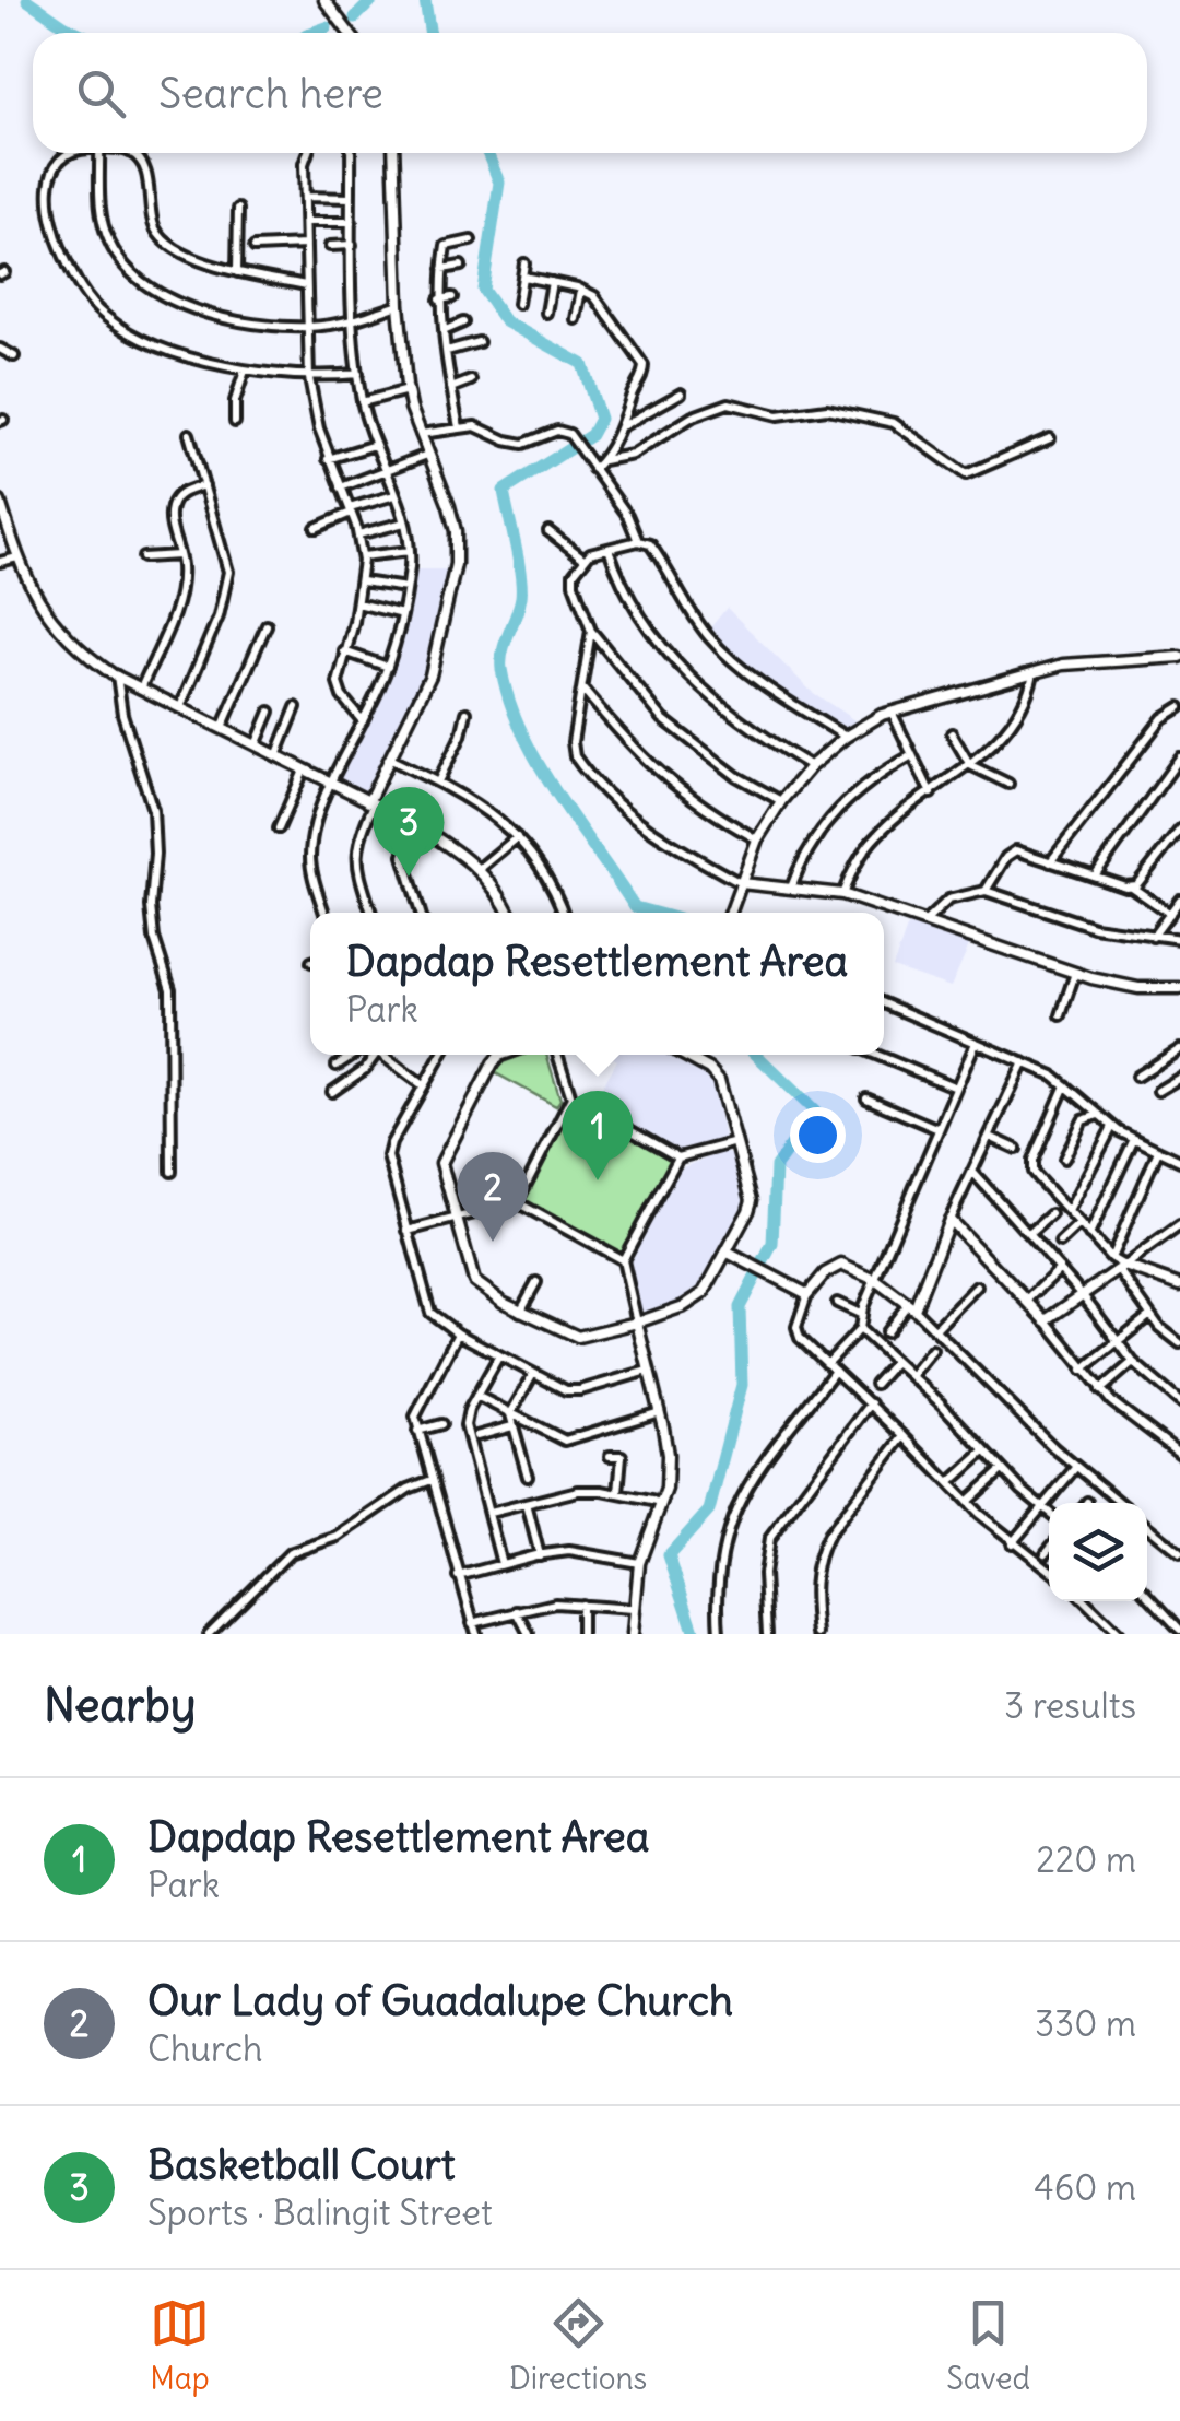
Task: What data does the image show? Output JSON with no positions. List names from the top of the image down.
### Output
{
  "page": {
    "search": "Search here",
    "pins": ["3", "1", "2"],
    "popup": ["Dapdap Resettlement Area", "Park"],
    "heading": ["Nearby", "3 results"],
    "list": [
      {
        "mark": "1",
        "name": "Dapdap Resettlement Area",
        "note": "Park",
        "value": "220 m"
      },
      {
        "mark": "2",
        "name": "Our Lady of Guadalupe Church",
        "note": "Church",
        "value": "330 m"
      },
      {
        "mark": "3",
        "name": "Basketball Court",
        "note": "Sports · Balingit Street",
        "value": "460 m"
      }
    ],
    "nav": ["Map", "Directions", "Saved"]
  }
}
